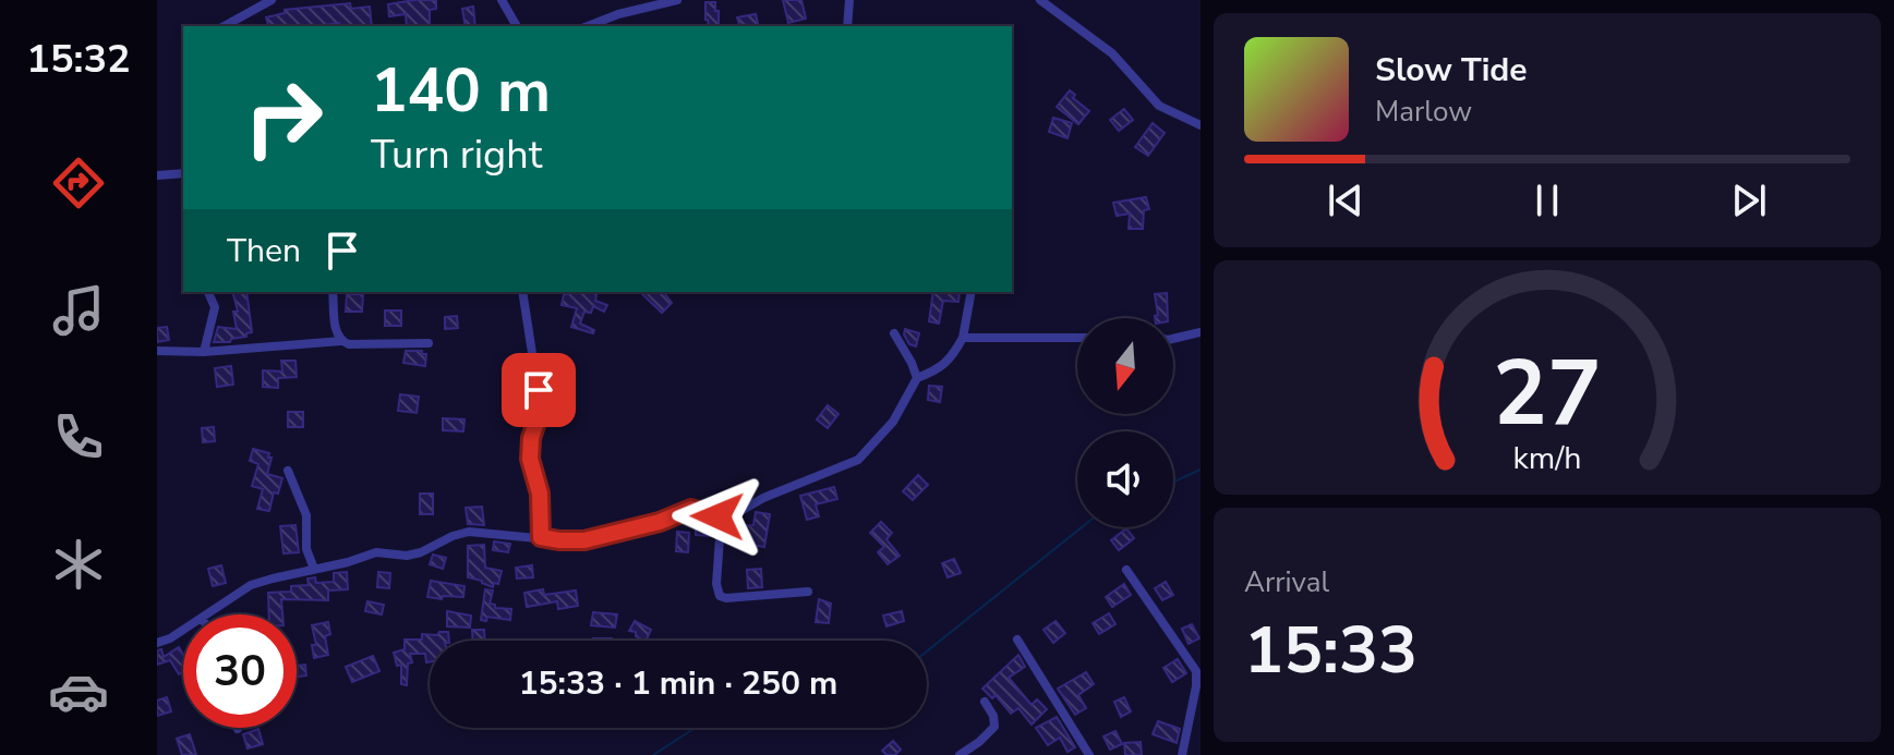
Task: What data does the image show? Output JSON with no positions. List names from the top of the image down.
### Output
{
  "north": "bottom",
  "page": {
    "tabs": "15:32",
    "turn": ["140 m", "Turn right"],
    "song": ["Slow Tide", "Marlow"],
    "then": "Then",
    "tile": ["Arrival", "15:33"],
    "limit": "30",
    "trip": "15:33 · 1 min · 250 m",
    "gauge": ["27", "km/h"]
  }
}
